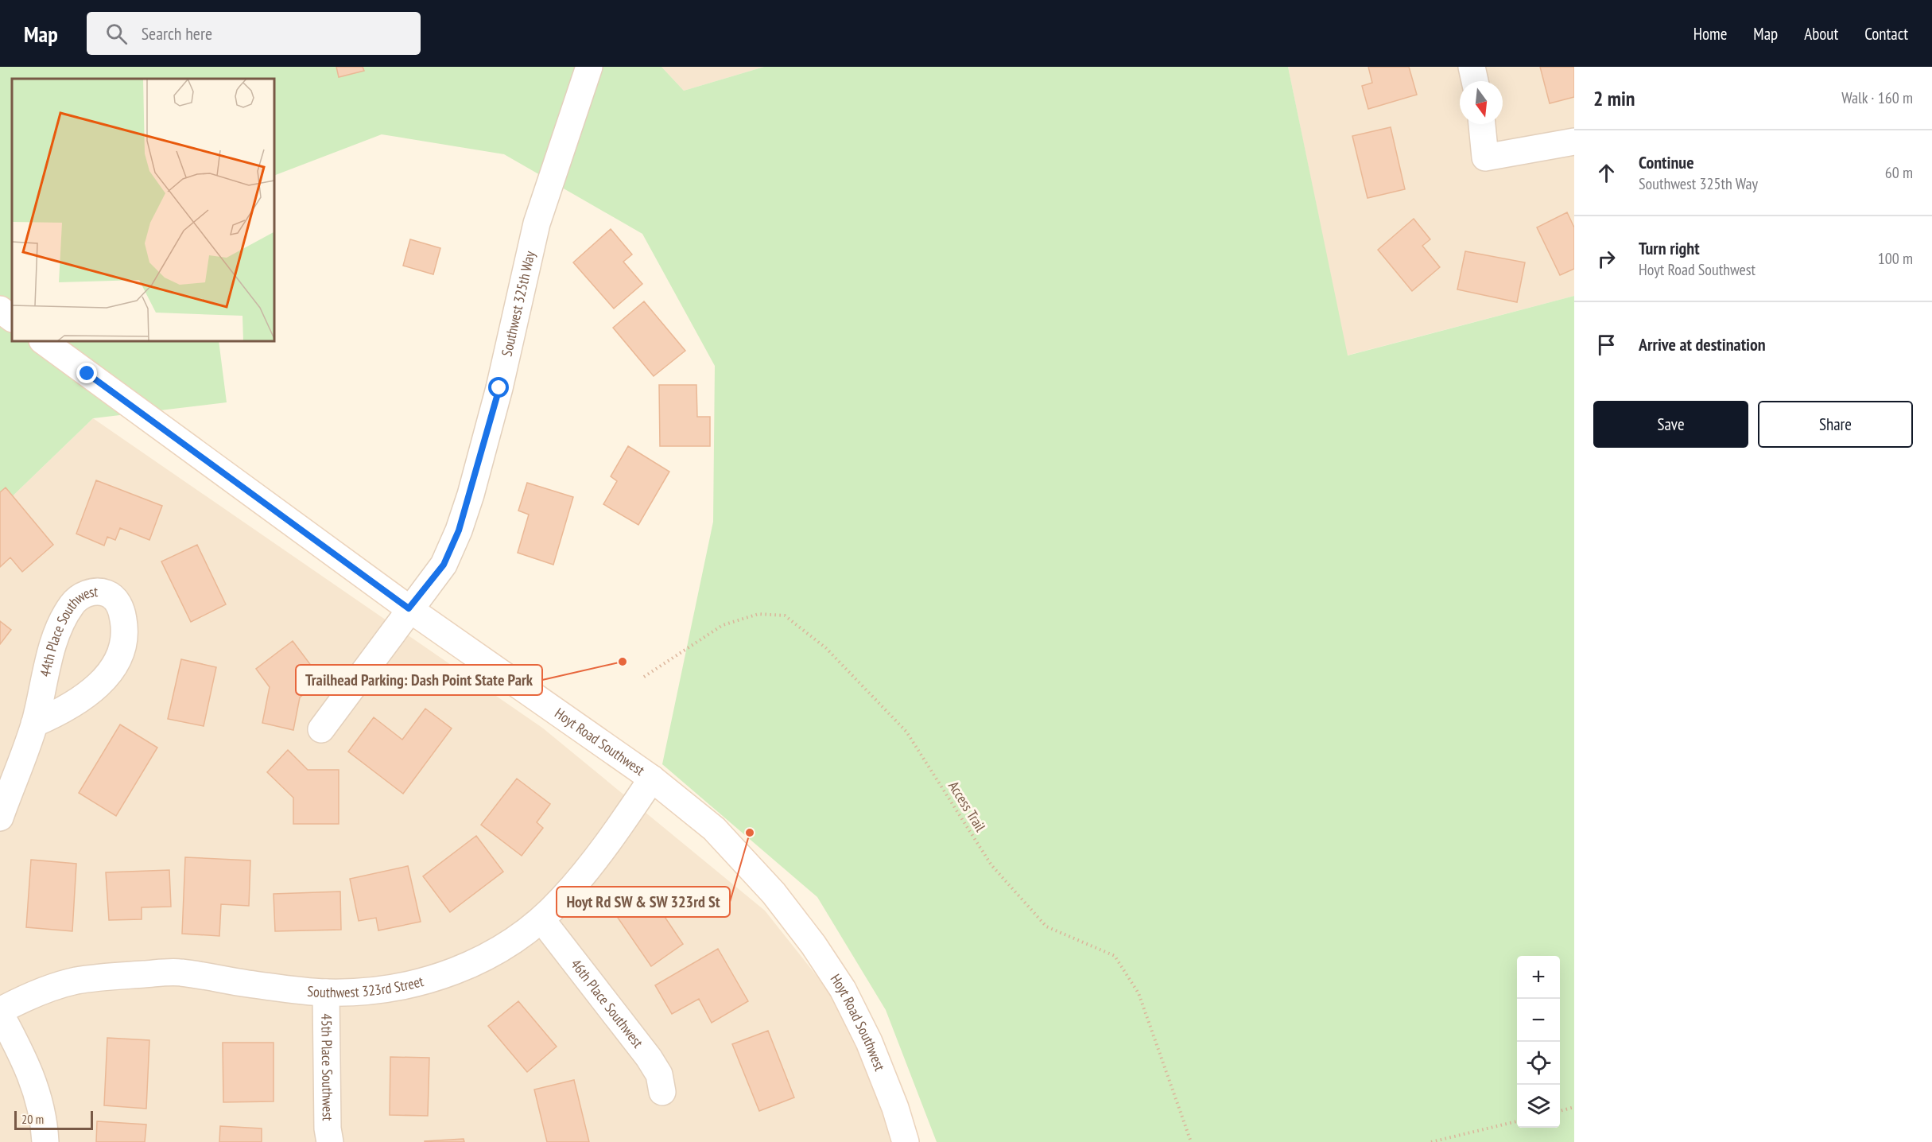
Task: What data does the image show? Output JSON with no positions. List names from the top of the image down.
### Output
{
  "streets": {
    "street": [
      "Southwest 325th Way",
      "44th Place Southwest",
      "Hoyt Road Southwest",
      "Southwest 323rd Street",
      "46th Place Southwest",
      "45th Place Southwest"
    ],
    "path": ["Access Trail"]
  },
  "crossings": [
    ["Southwest 325th Way", "Hoyt Road Southwest"],
    ["Hoyt Road Southwest", "Southwest 323rd Street"],
    ["Southwest 323rd Street", "46th Place Southwest"],
    ["Southwest 323rd Street", "45th Place Southwest"]
  ],
  "places": ["Trailhead Parking: Dash Point State Park", "Hoyt Rd SW & SW 323rd St"],
  "scale_bar": "20 m",
  "north": "bottom",
  "page": {
    "header": "Map",
    "search": "Search here",
    "nav": [
      "Home",
      "Map",
      "About",
      "Contact"
    ],
    "heading": ["2 min", "Walk · 160 m"],
    "list": [
      ["Continue", "Southwest 325th Way", "60 m"],
      ["Turn right", "Hoyt Road Southwest", "100 m"],
      "Arrive at destination"
    ],
    "buttons": ["Save", "Share"],
    "map_buttons": ["+", "−"],
    "scale": "20 m"
  }
}
